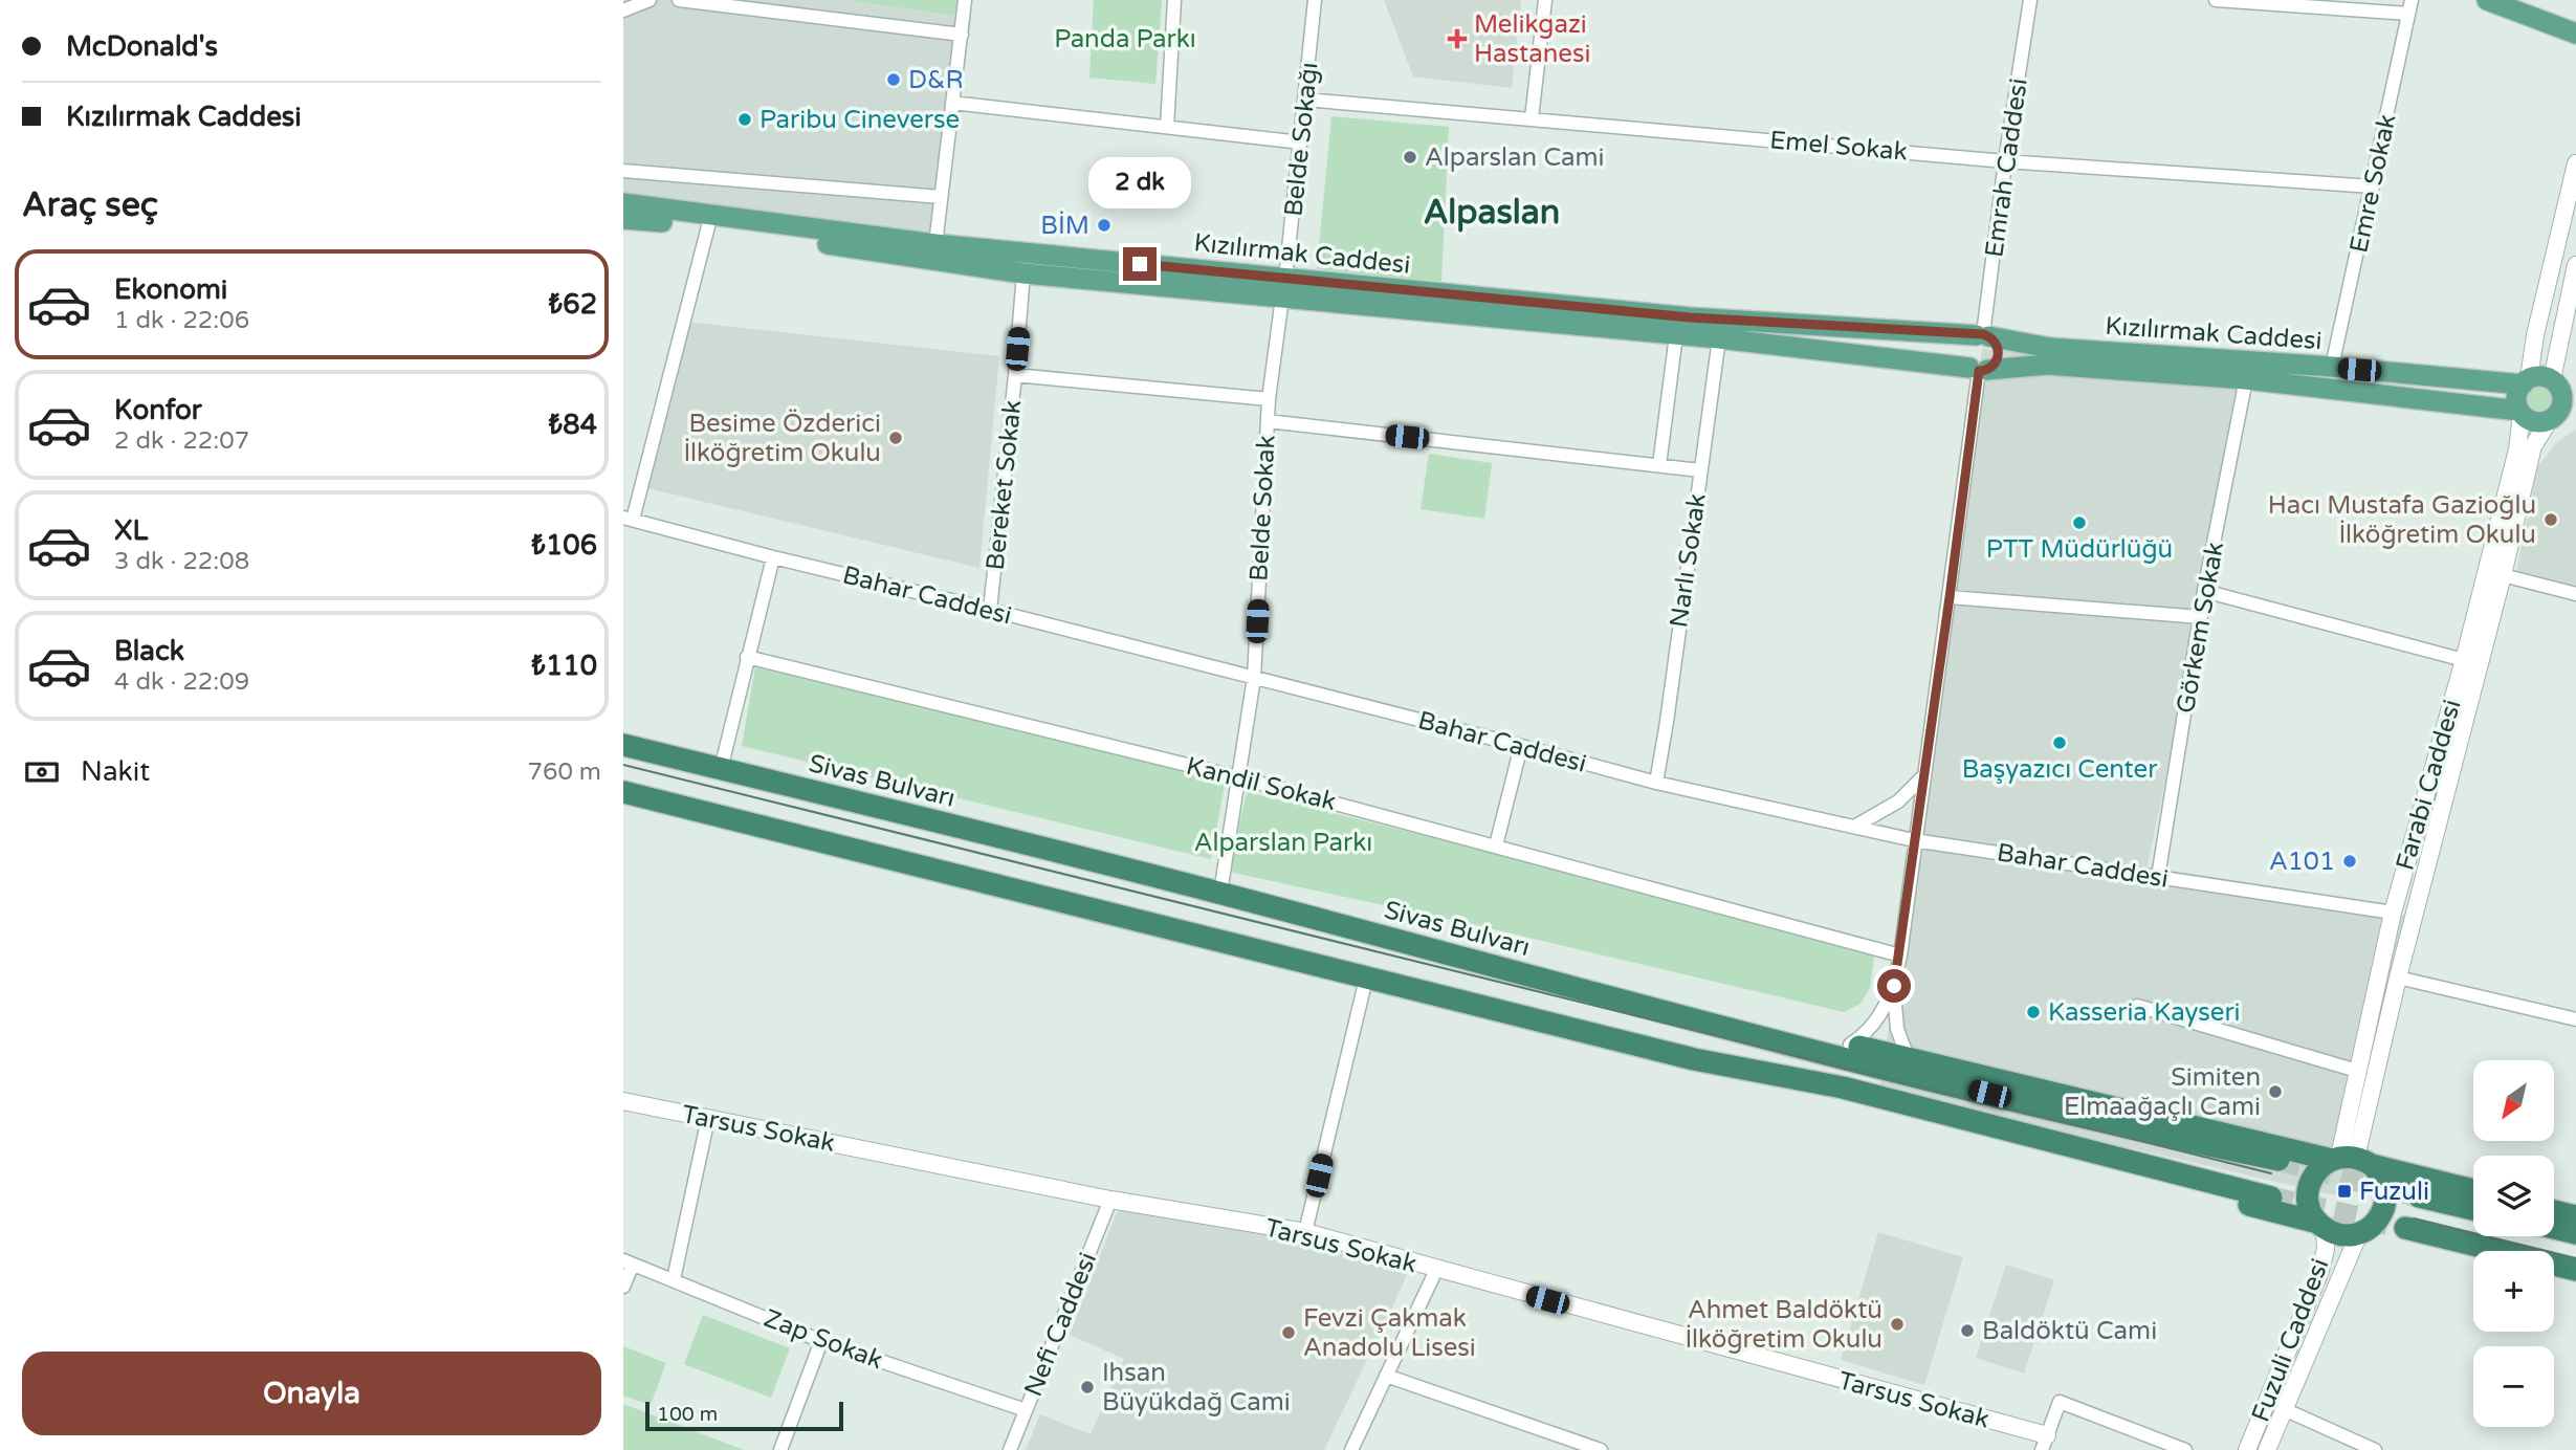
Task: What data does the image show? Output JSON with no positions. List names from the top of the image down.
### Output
{
  "streets": {
    "highway": ["Sivas Bulvarı"],
    "main road": ["Kızılırmak Caddesi"],
    "street": [
      "Belde Sokağı",
      "Emel Sokak",
      "Emrah Caddesi",
      "Emre Sokak",
      "Bereket Sokak",
      "Belde Sokak",
      "Narlı Sokak",
      "Bahar Caddesi",
      "Görkem Sokak",
      "Kandil Sokak",
      "Farabi Caddesi",
      "Tarsus Sokak",
      "Nefi Caddesi",
      "Zap Sokak",
      "Fuzuli Caddesi"
    ]
  },
  "crossings": [
    ["Belde Sokağı", "Emel Sokak"],
    ["Belde Sokağı", "Kızılırmak Caddesi"],
    ["Belde Sokağı", "Belde Sokak"],
    ["Emel Sokak", "Emrah Caddesi"],
    ["Emel Sokak", "Emre Sokak"],
    ["Emrah Caddesi", "Kızılırmak Caddesi"],
    ["Emre Sokak", "Kızılırmak Caddesi"],
    ["Kızılırmak Caddesi", "Bereket Sokak"],
    ["Kızılırmak Caddesi", "Belde Sokak"],
    ["Kızılırmak Caddesi", "Narlı Sokak"],
    ["Kızılırmak Caddesi", "Görkem Sokak"],
    ["Kızılırmak Caddesi", "Farabi Caddesi"],
    ["Bereket Sokak", "Bahar Caddesi"],
    ["Belde Sokak", "Bahar Caddesi"],
    ["Belde Sokak", "Sivas Bulvarı"],
    ["Belde Sokak", "Kandil Sokak"],
    ["Narlı Sokak", "Bahar Caddesi"],
    ["Bahar Caddesi", "Görkem Sokak"],
    ["Bahar Caddesi", "Farabi Caddesi"],
    ["Farabi Caddesi", "Fuzuli Caddesi"],
    ["Tarsus Sokak", "Nefi Caddesi"],
    ["Nefi Caddesi", "Zap Sokak"]
  ],
  "districts": ["Alpaslan"],
  "parks": ["Panda Parkı", "Alparslan Parkı"],
  "places": {
    "health": ["Melikgazi Hastanesi"],
    "other": [
      "D&R",
      "Paribu Cineverse",
      "Alparslan Cami",
      "BİM",
      "Besime Özderici İlköğretim Okulu",
      "Hacı Mustafa Gazioğlu İlköğretim Okulu",
      "PTT Müdürlüğü",
      "Başyazıcı Center",
      "A101",
      "Kasseria Kayseri",
      "Simiten Elmaağaçlı Cami",
      "Ahmet Baldöktü İlköğretim Okulu",
      "Baldöktü Cami",
      "Fevzi Çakmak Anadolu Lisesi",
      "Ihsan Büyükdağ Cami"
    ],
    "transit": ["Fuzuli"]
  },
  "scale_bar": "100 m",
  "north": "bottom left",
  "page": {
    "banner": ["McDonald's", "Kızılırmak Caddesi"],
    "bubble": "2 dk",
    "heading": "Araç seç",
    "list": [
      {
        "name": "Ekonomi",
        "note": "1 dk · 22:06",
        "value": "₺62"
      },
      {
        "name": "Konfor",
        "note": "2 dk · 22:07",
        "value": "₺84"
      },
      {
        "name": "XL",
        "note": "3 dk · 22:08",
        "value": "₺106"
      },
      {
        "name": "Black",
        "note": "4 dk · 22:09",
        "value": "₺110"
      }
    ],
    "pay": ["Nakit", "760 m"],
    "map_buttons": ["+", "−"],
    "buttons": "Onayla",
    "scale": "100 m"
  }
}
